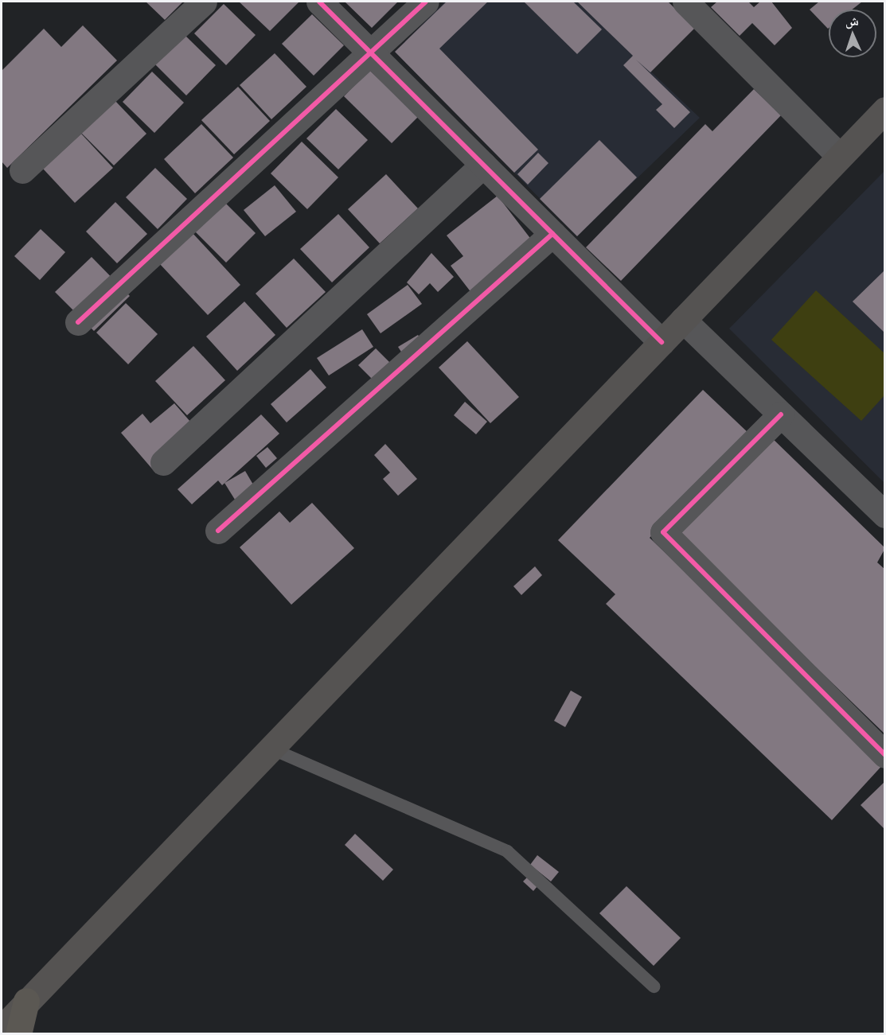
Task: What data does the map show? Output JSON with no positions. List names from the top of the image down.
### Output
{
  "north": "top"
}
